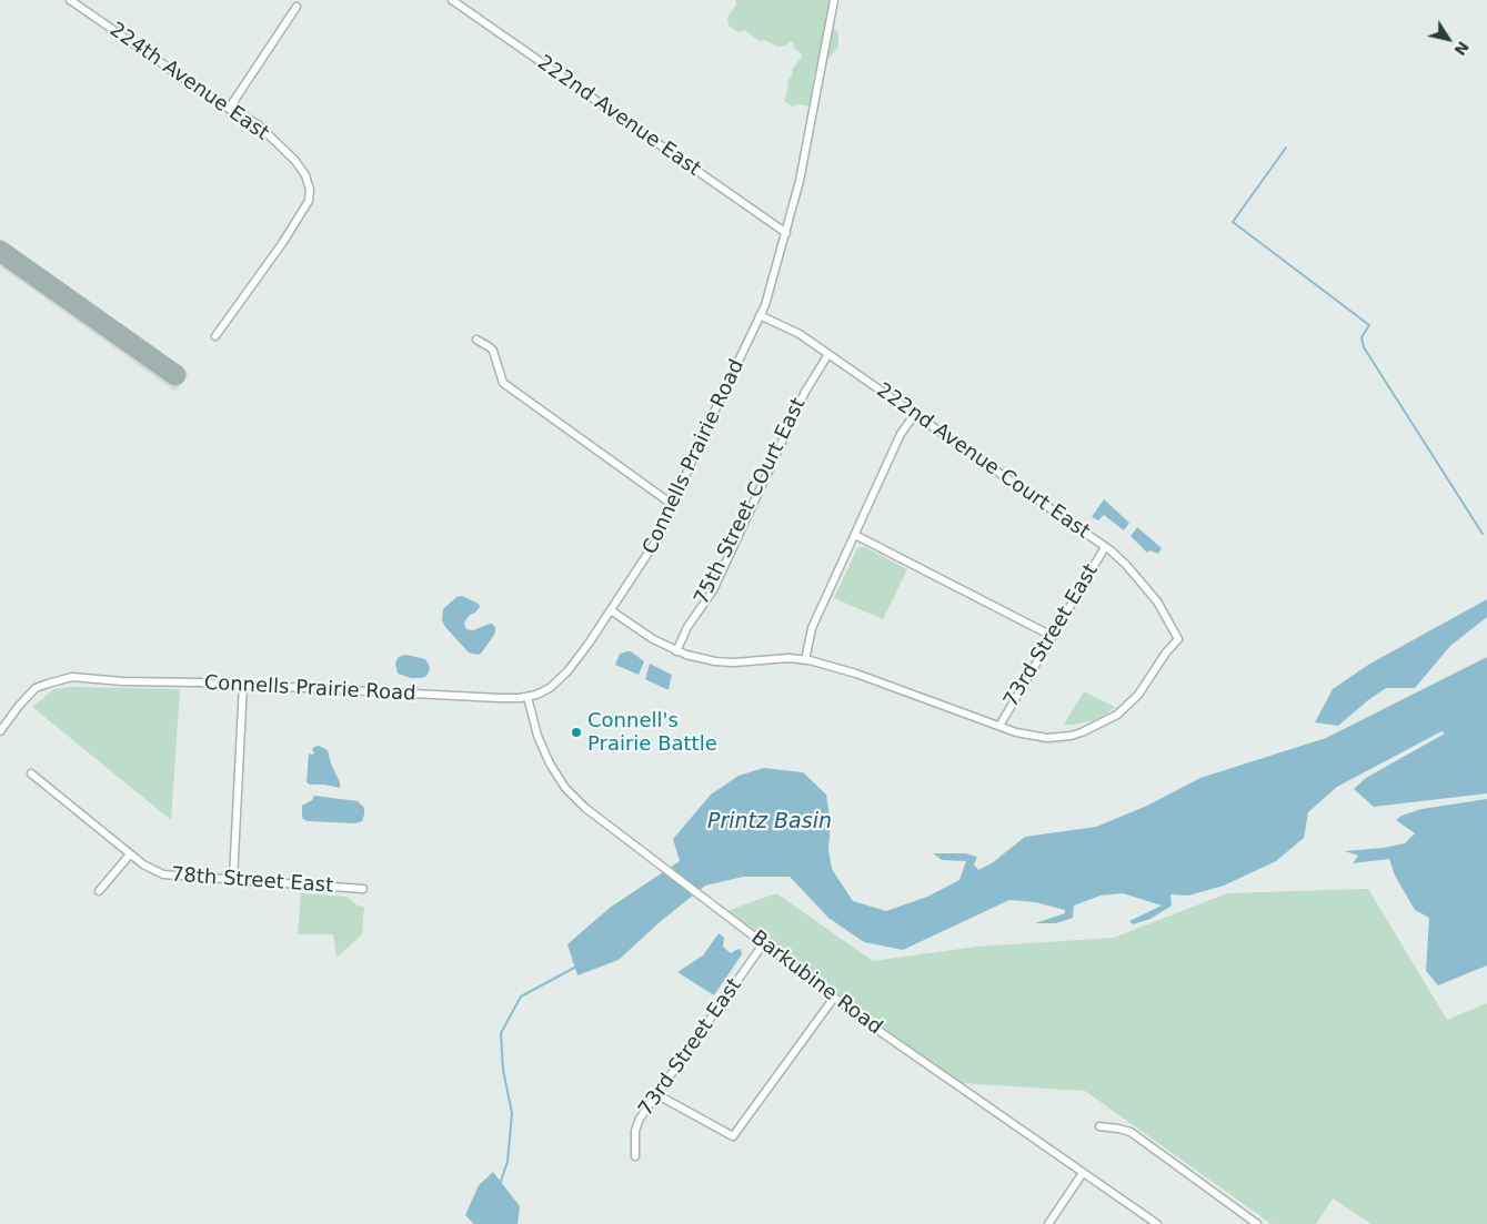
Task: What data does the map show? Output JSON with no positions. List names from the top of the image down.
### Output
{
  "streets": {
    "street": [
      "224th Avenue East",
      "222nd Avenue East",
      "Connells Prairie Road",
      "222nd Avenue Court East",
      "75th Street COurt East",
      "73rd Street East",
      "78th Street East",
      "Barkubine Road"
    ]
  },
  "crossings": [
    ["222nd Avenue East", "Connells Prairie Road"],
    ["Connells Prairie Road", "222nd Avenue Court East"],
    ["Connells Prairie Road", "Barkubine Road"],
    ["222nd Avenue Court East", "75th Street COurt East"],
    ["222nd Avenue Court East", "73rd Street East"],
    ["73rd Street East", "Barkubine Road"]
  ],
  "water": ["Printz Basin"],
  "places": ["Connell's Prairie Battle"],
  "north": "bottom right"
}
